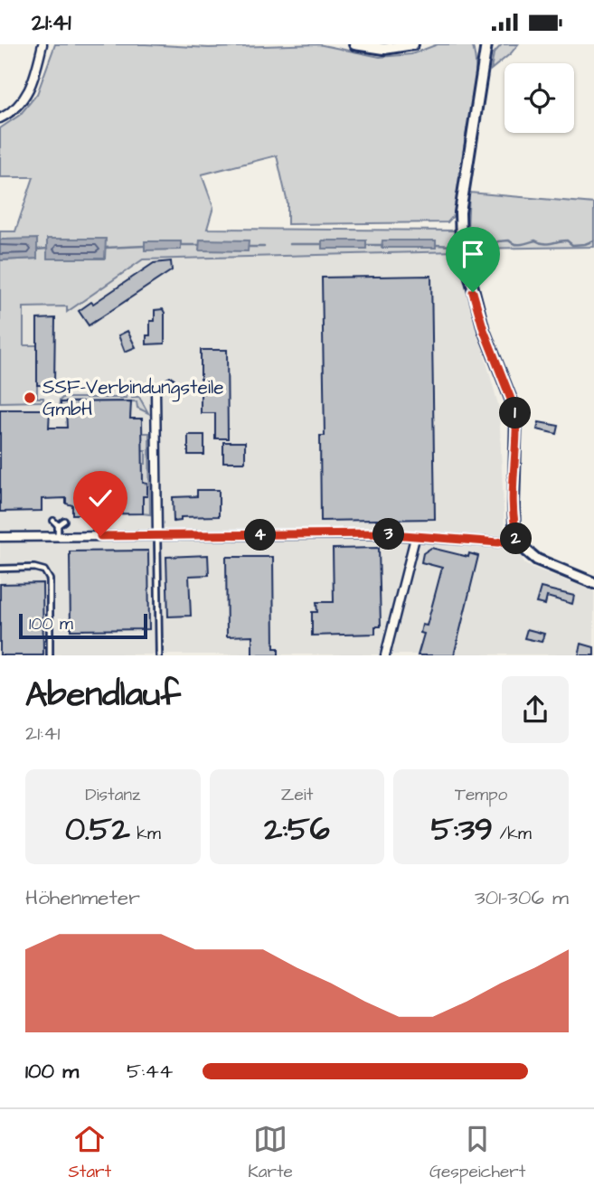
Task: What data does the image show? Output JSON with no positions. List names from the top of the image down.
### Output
{
  "places": ["SSF-Verbindungsteile GmbH"],
  "scale_bar": "100 m",
  "page": {
    "status": "21:41",
    "pins": [
      "1",
      "3",
      "4",
      "2"
    ],
    "scale": "100 m",
    "heading": ["Abendlauf", "21:41"],
    "stats": [
      ["Distanz", "0.52 km"],
      ["Zeit", "2:56"],
      ["Tempo", "5:39 /km"]
    ],
    "chart": ["Höhenmeter", "301–306 m"],
    "list": [
      {
        "name": "100 m",
        "note": "5:44"
      }
    ],
    "tabs": ["Start", "Karte", "Gespeichert"]
  }
}
